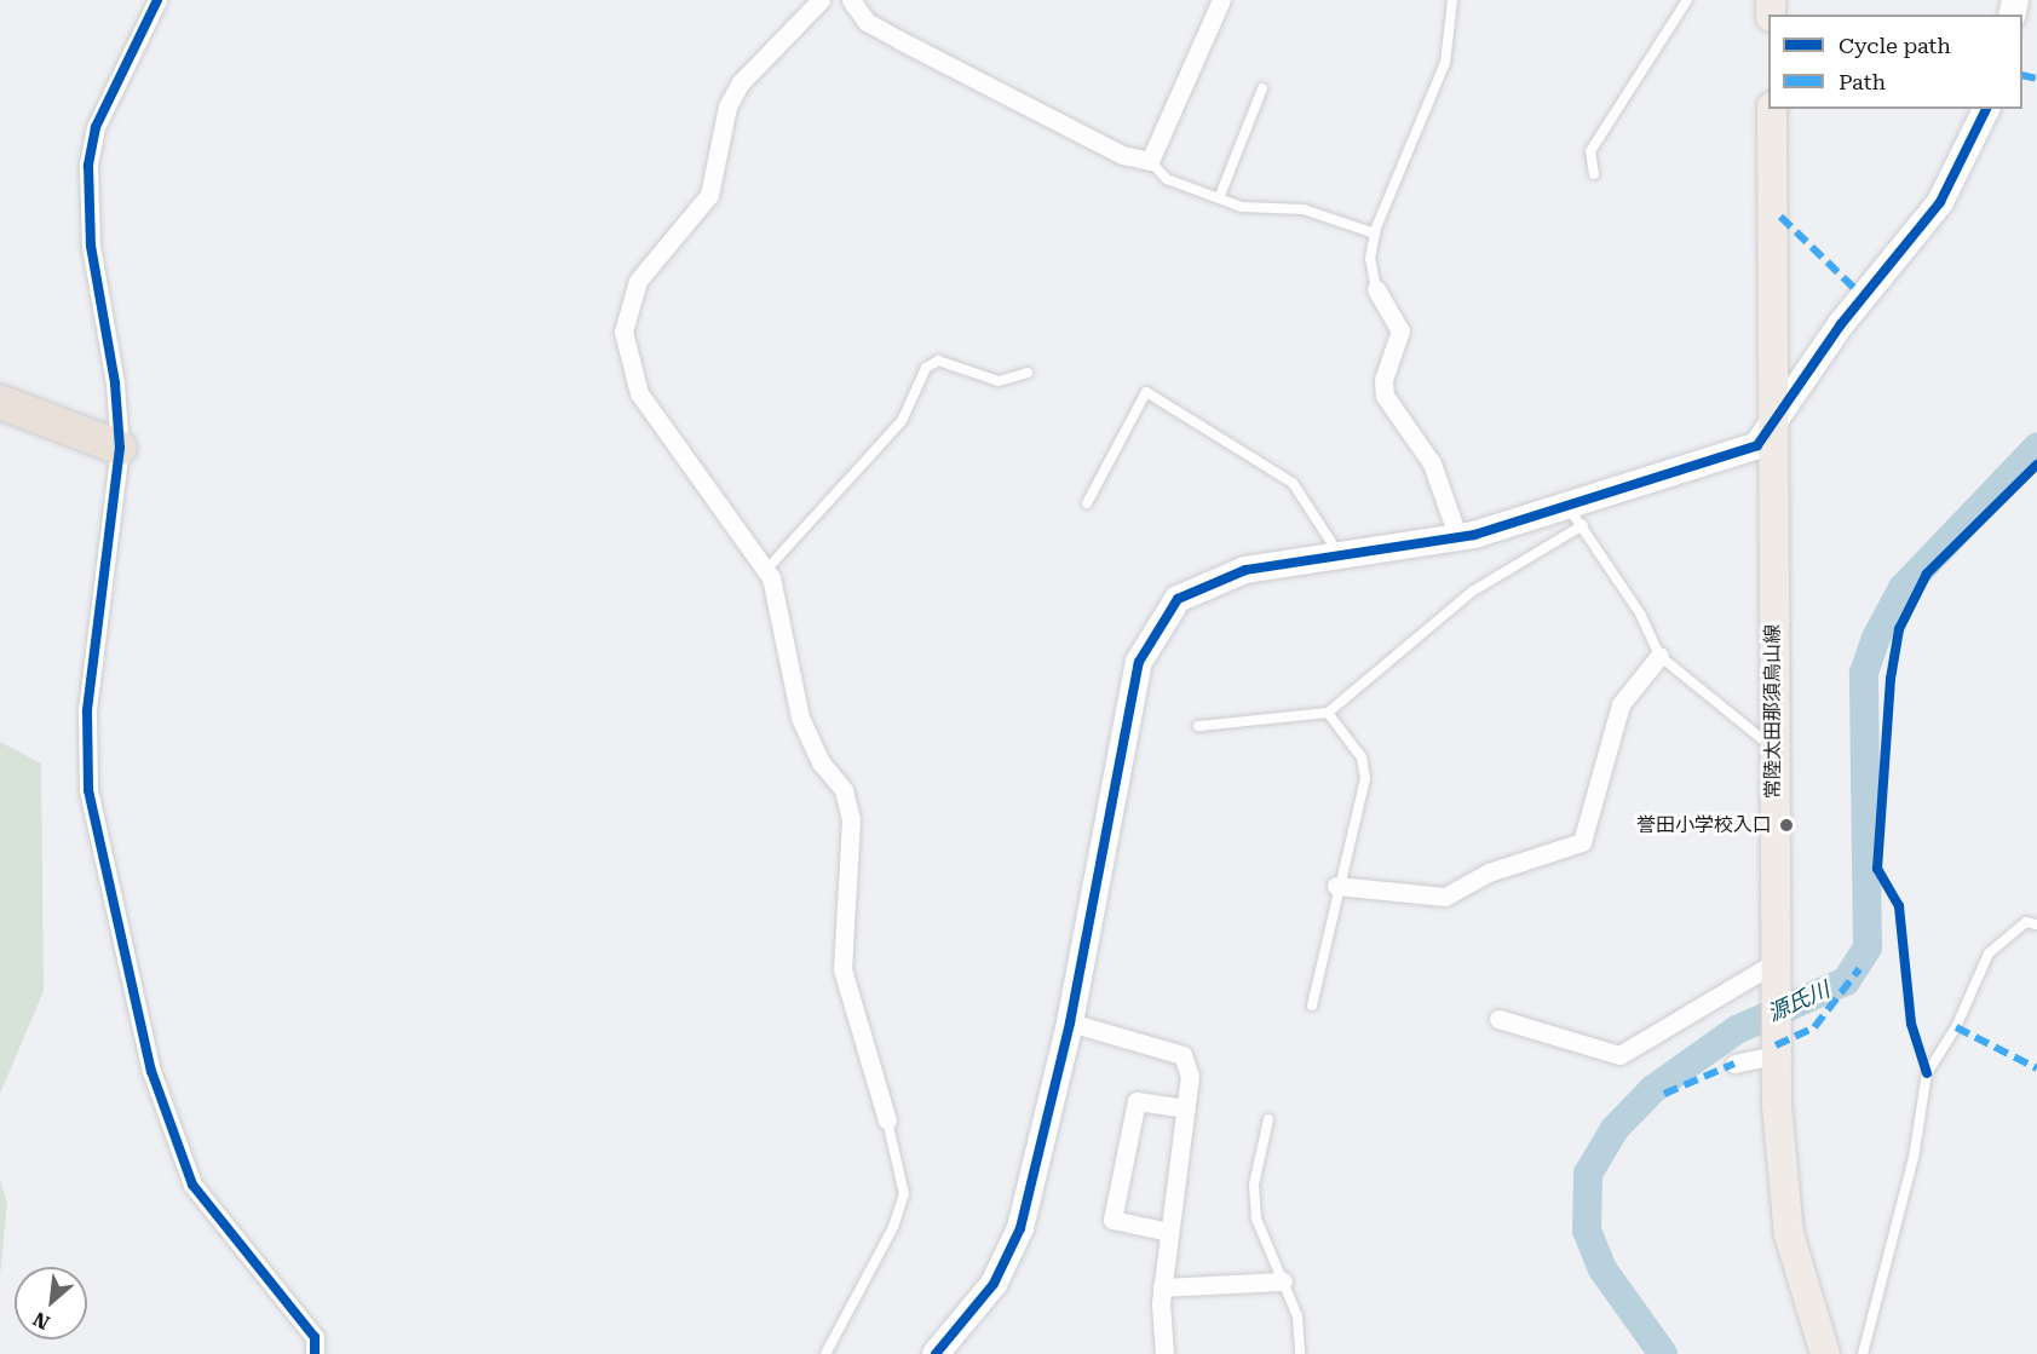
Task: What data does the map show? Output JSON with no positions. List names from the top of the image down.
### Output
{
  "streets": {
    "main road": ["常陸太田那須烏山線"]
  },
  "water": ["源氏川"],
  "places": ["誉田小学校入口"],
  "legend": ["Cycle path", "Path"],
  "north": "bottom left"
}
